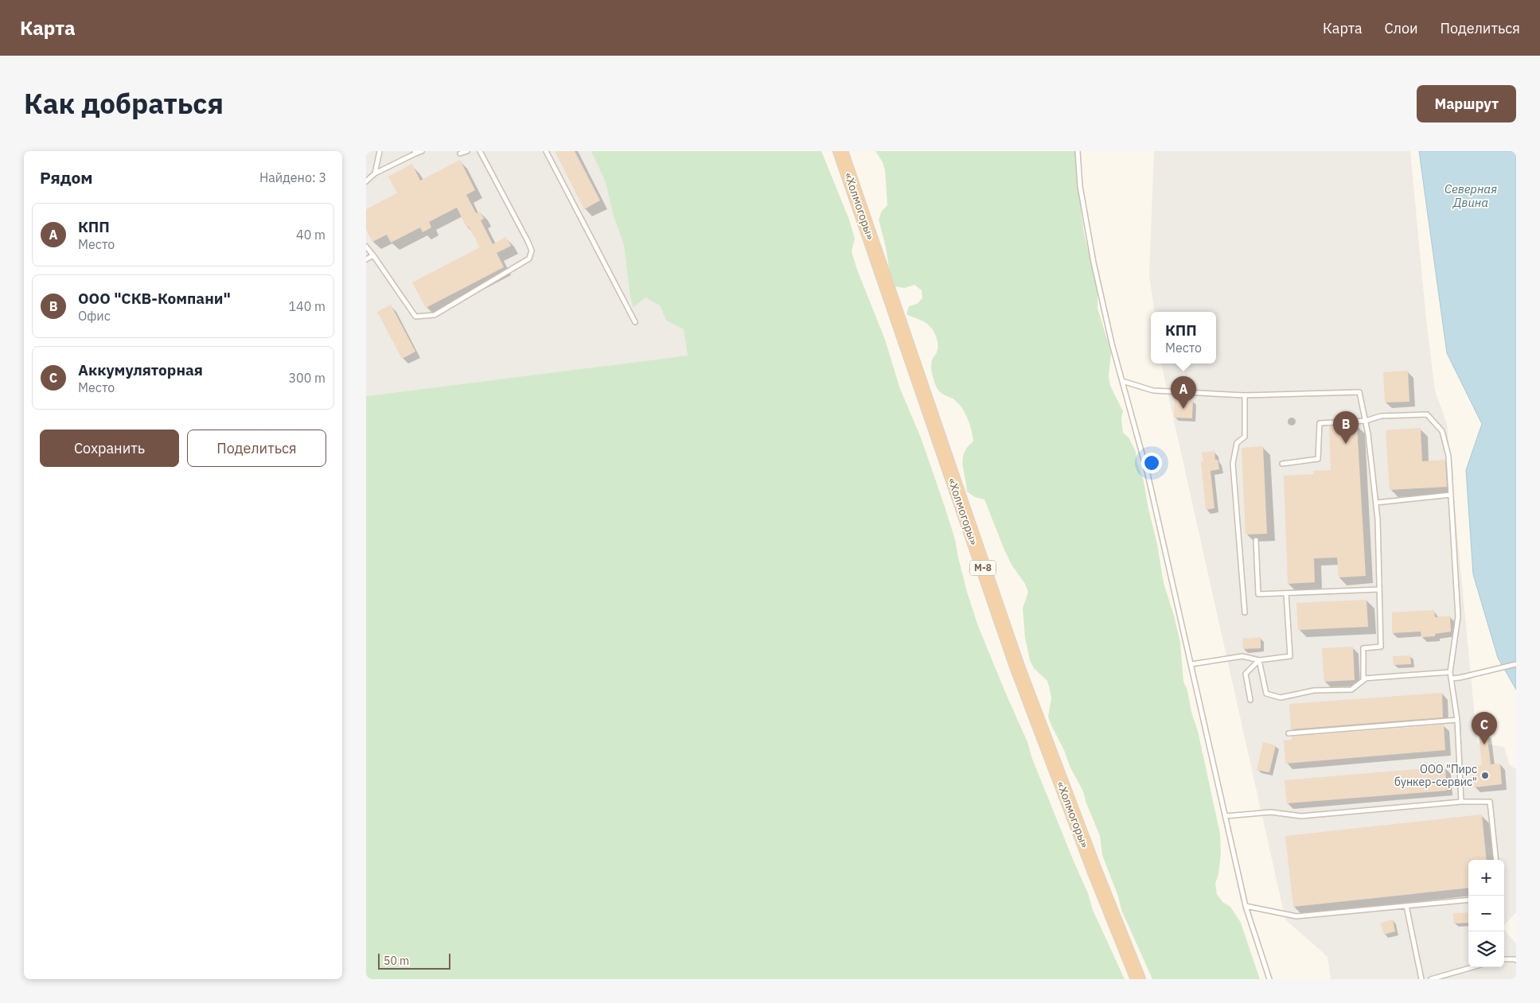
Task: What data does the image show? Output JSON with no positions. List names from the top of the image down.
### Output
{
  "streets": {
    "highway": ["«Холмогоры»", "М-8"]
  },
  "water": ["Северная Двина"],
  "places": ["ООО \"Пирс бункер-сервис\""],
  "scale_bar": "50 m",
  "page": {
    "header": "Карта",
    "nav": ["Карта", "Слои", "Поделиться"],
    "title": "Как добраться",
    "buttons": [
      "Маршрут",
      ["Сохранить", "Поделиться"]
    ],
    "heading": ["Рядом", "Найдено: 3"],
    "list": [
      {
        "mark": "A",
        "name": "КПП",
        "note": "Место",
        "value": "40 m"
      },
      {
        "mark": "B",
        "name": "ООО \"СКВ-Компани\"",
        "note": "Офис",
        "value": "140 m"
      },
      {
        "mark": "C",
        "name": "Аккумуляторная",
        "note": "Место",
        "value": "300 m"
      }
    ],
    "popup": ["КПП", "Место"],
    "pins": ["A", "B", "C"],
    "map_buttons": ["+", "−"],
    "scale": "50 m"
  }
}
